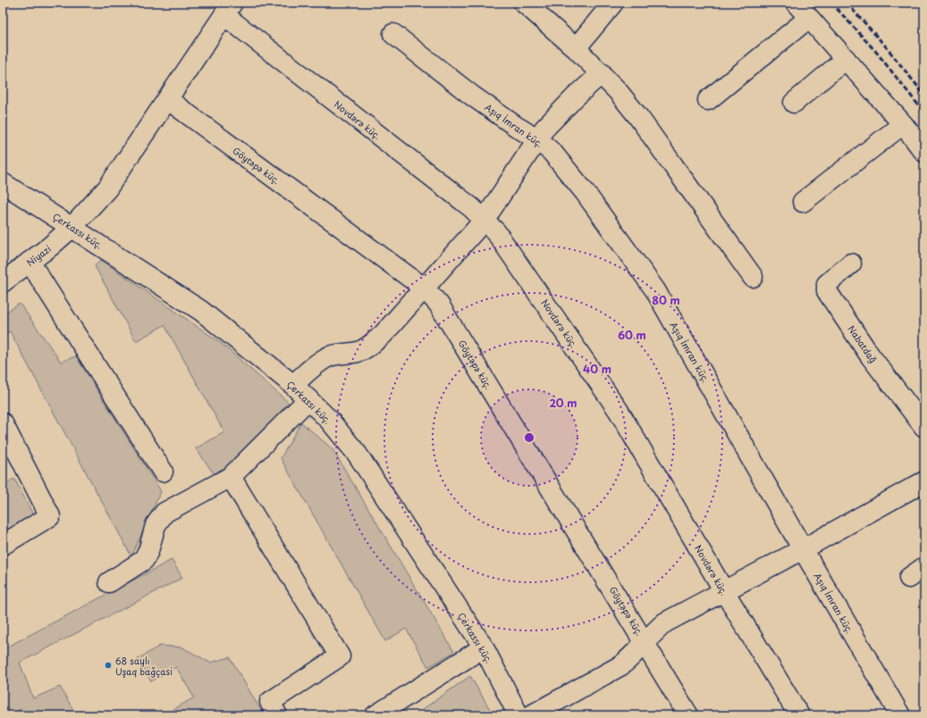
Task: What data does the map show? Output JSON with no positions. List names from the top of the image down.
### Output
{
  "streets": {
    "street": [
      "Novdərə küç.",
      "Aşıq İmran küç.",
      "Göytəpə küç.",
      "Çerkassı küç.",
      "Niyazi",
      "Nabatdağ"
    ]
  },
  "crossings": [
    ["Novdərə küç.", "Niyazi"],
    ["Göytəpə küç.", "Niyazi"],
    ["Çerkassı küç.", "Niyazi"]
  ],
  "places": ["68 saylı Uşaq bağçasi"],
  "rings": [
    "80 m",
    "60 m",
    "40 m",
    "20 m"
  ]
}
